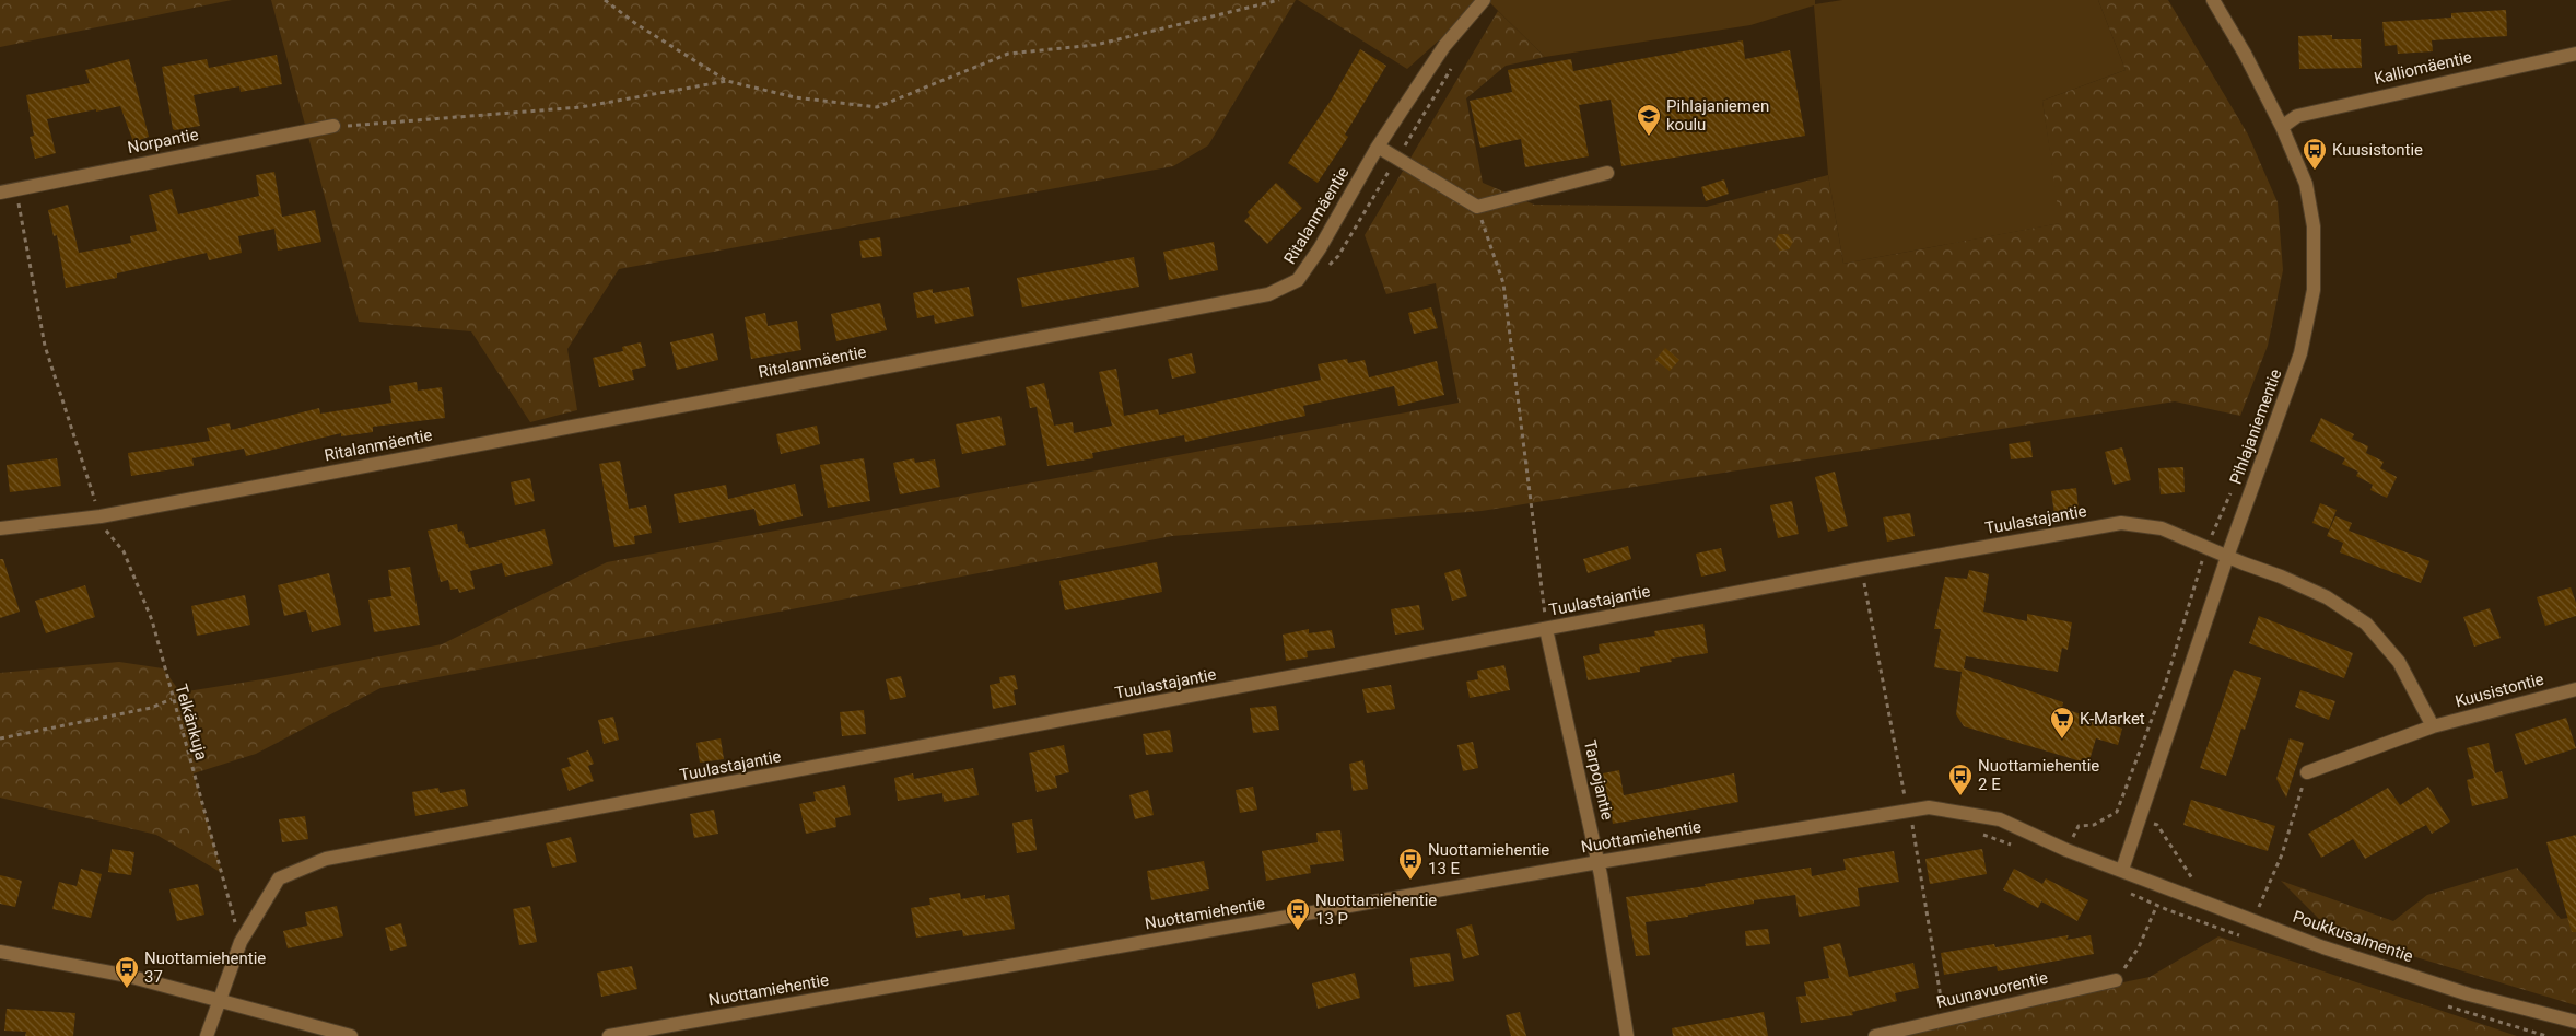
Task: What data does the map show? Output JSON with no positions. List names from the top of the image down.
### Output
{
  "streets": {
    "street": [
      "Kalliomäentie",
      "Norpantie",
      "Ritalanmäentie",
      "Pihlajaniementie",
      "Tuulastajantie",
      "Kuusistontie",
      "Tarpojantie",
      "Nuottamiehentie",
      "Poukkusalmentie",
      "Ruunavuorentie"
    ],
    "path": ["Telkänkuja"]
  },
  "crossings": [
    ["Kalliomäentie", "Pihlajaniementie"],
    ["Norpantie", "Telkänkuja"],
    ["Ritalanmäentie", "Telkänkuja"],
    ["Pihlajaniementie", "Tuulastajantie"],
    ["Pihlajaniementie", "Nuottamiehentie"],
    ["Pihlajaniementie", "Poukkusalmentie"],
    ["Tuulastajantie", "Telkänkuja"],
    ["Tuulastajantie", "Tarpojantie"],
    ["Tarpojantie", "Nuottamiehentie"],
    ["Nuottamiehentie", "Poukkusalmentie"]
  ],
  "places": {
    "school or university": ["Pihlajaniemen koulu"],
    "bus stop": [
      "Kuusistontie",
      "Nuottamiehentie 2 E",
      "Nuottamiehentie 13 E",
      "Nuottamiehentie 13 P",
      "Nuottamiehentie 37"
    ],
    "supermarket": ["K-Market"]
  }
}
